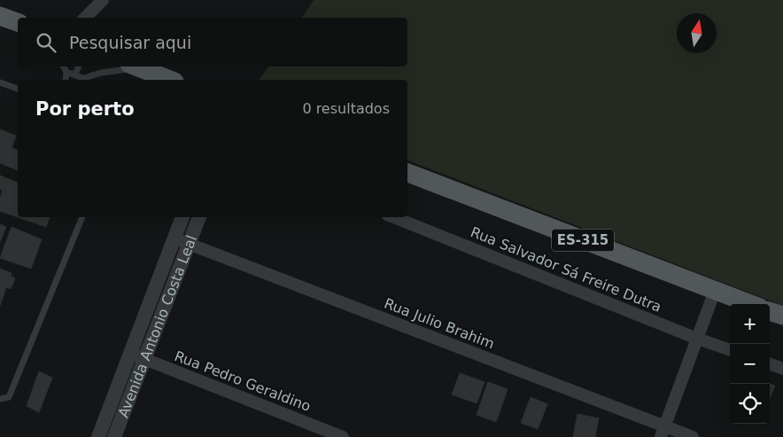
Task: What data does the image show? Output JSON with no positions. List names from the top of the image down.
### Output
{
  "streets": {
    "main road": ["ES-315"],
    "street": [
      "Rua Salvador Sá Freire Dutra",
      "Rua Julio Brahim",
      "Avenida Antonio Costa Leal",
      "Rua Pedro Geraldino"
    ]
  },
  "crossings": [
    ["Rua Julio Brahim", "Avenida Antonio Costa Leal"],
    ["Avenida Antonio Costa Leal", "Rua Pedro Geraldino"]
  ],
  "north": "top",
  "page": {
    "search": "Pesquisar aqui",
    "heading": ["Por perto", "0 resultados"],
    "map_buttons": ["+", "−"]
  }
}
